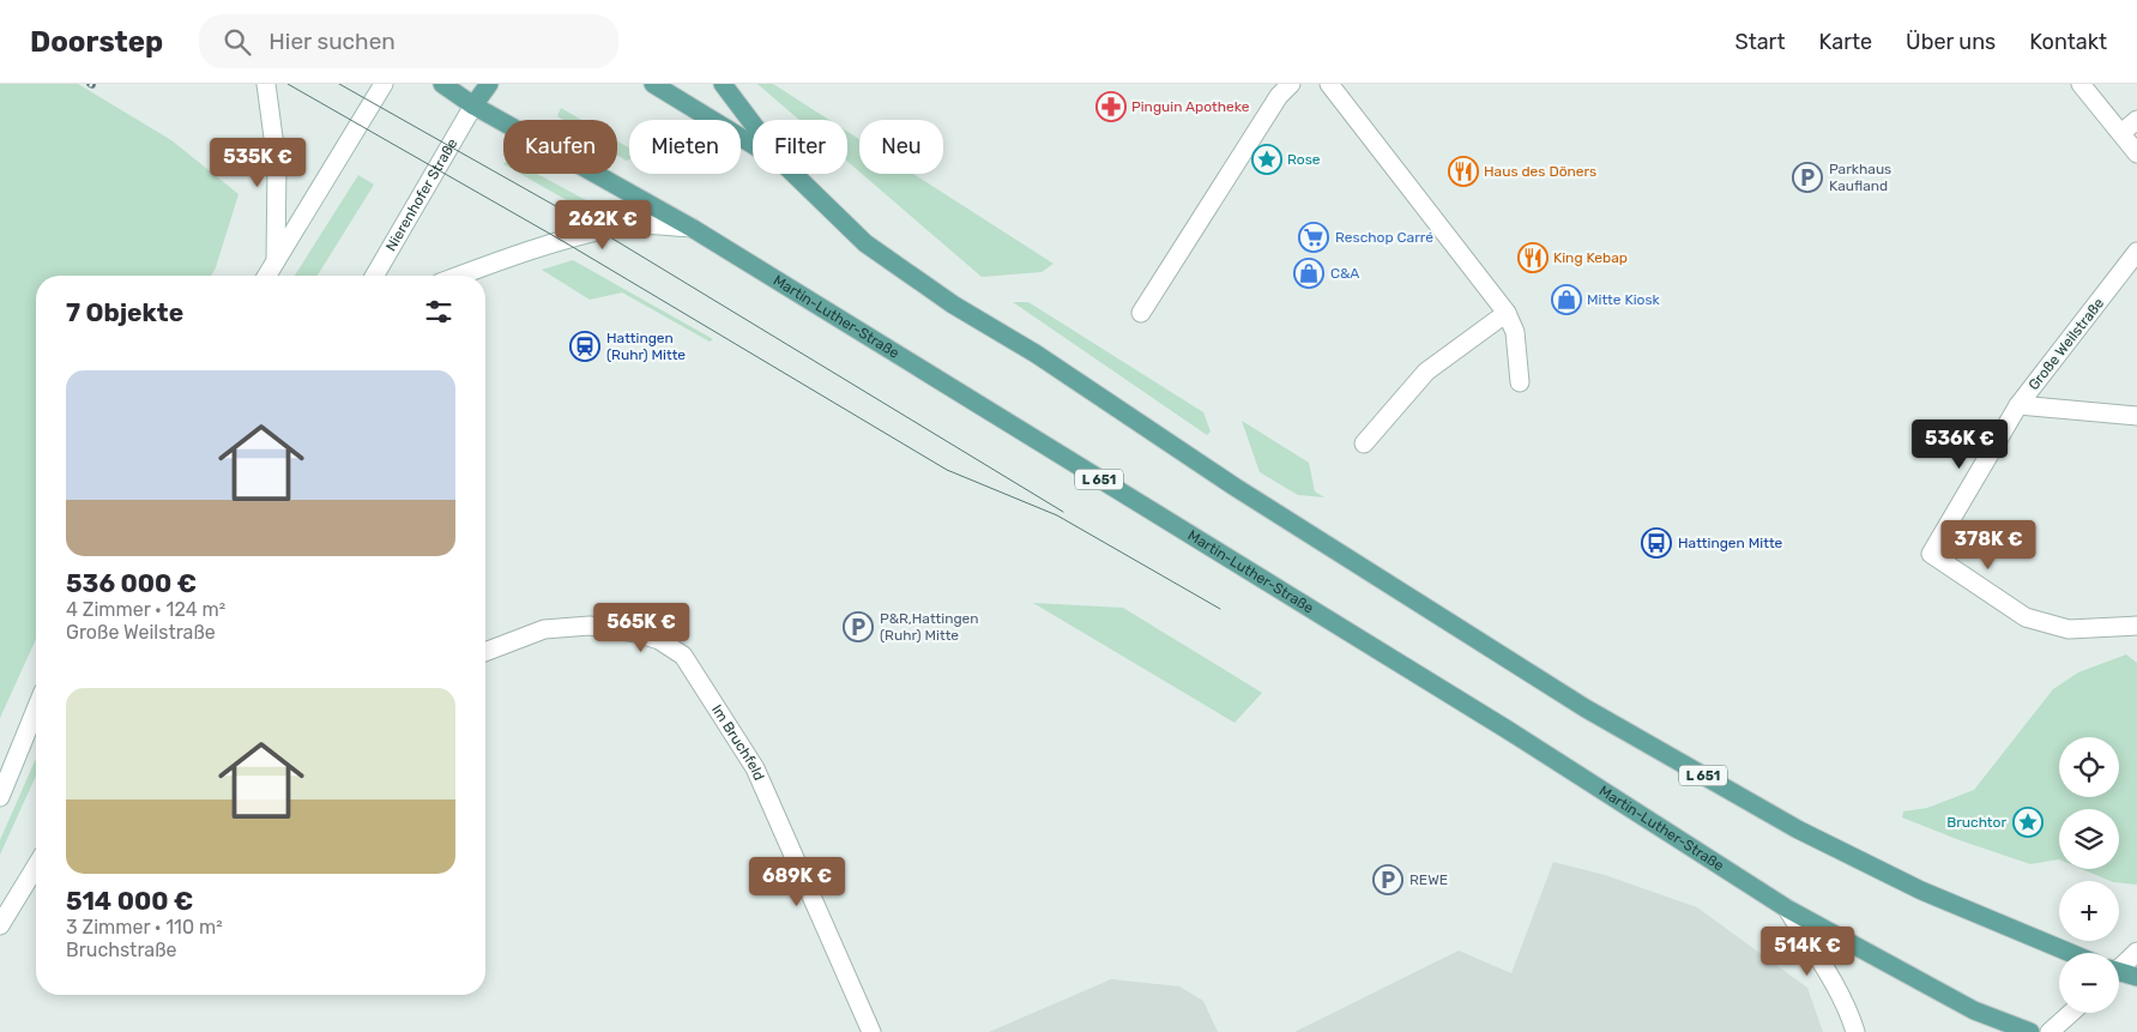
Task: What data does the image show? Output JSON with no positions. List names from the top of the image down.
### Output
{
  "streets": {
    "main road": ["Martin-Luther-Straße", "L 651"],
    "street": ["Nierenhofer Straße", "Große Weilstraße", "Im Bruchfeld"]
  },
  "crossings": [
    ["Nierenhofer Straße", "Martin-Luther-Straße"],
    ["Martin-Luther-Straße", "L 651"]
  ],
  "places": {
    "pharmacy": ["Pinguin Apotheke"],
    "place": ["Rose", "Bruchtor"],
    "restaurant": ["Haus des Döners", "King Kebap"],
    "parking": ["Parkhaus Kaufland", "P&R,Hattingen (Ruhr) Mitte", "REWE"],
    "supermarket": ["Reschop Carré"],
    "shop": ["C&A", "Mitte Kiosk"],
    "station": ["Hattingen (Ruhr) Mitte"],
    "bus stop": ["Hattingen Mitte"]
  },
  "page": {
    "header": "Doorstep",
    "search": "Hier suchen",
    "nav": [
      "Start",
      "Karte",
      "Über uns",
      "Kontakt"
    ],
    "chip": [
      "Kaufen",
      "Mieten",
      "Filter",
      "Neu"
    ],
    "price": [
      "535K €",
      "262K €",
      "536K €",
      "378K €",
      "565K €",
      "689K €",
      "514K €"
    ],
    "heading": "7 Objekte",
    "list": [
      {
        "name": "536 000 €",
        "note": "4 Zimmer · 124 m² · Große Weilstraße"
      },
      {
        "name": "514 000 €",
        "note": "3 Zimmer · 110 m² · Bruchstraße"
      }
    ],
    "map_buttons": ["+", "−"]
  }
}
